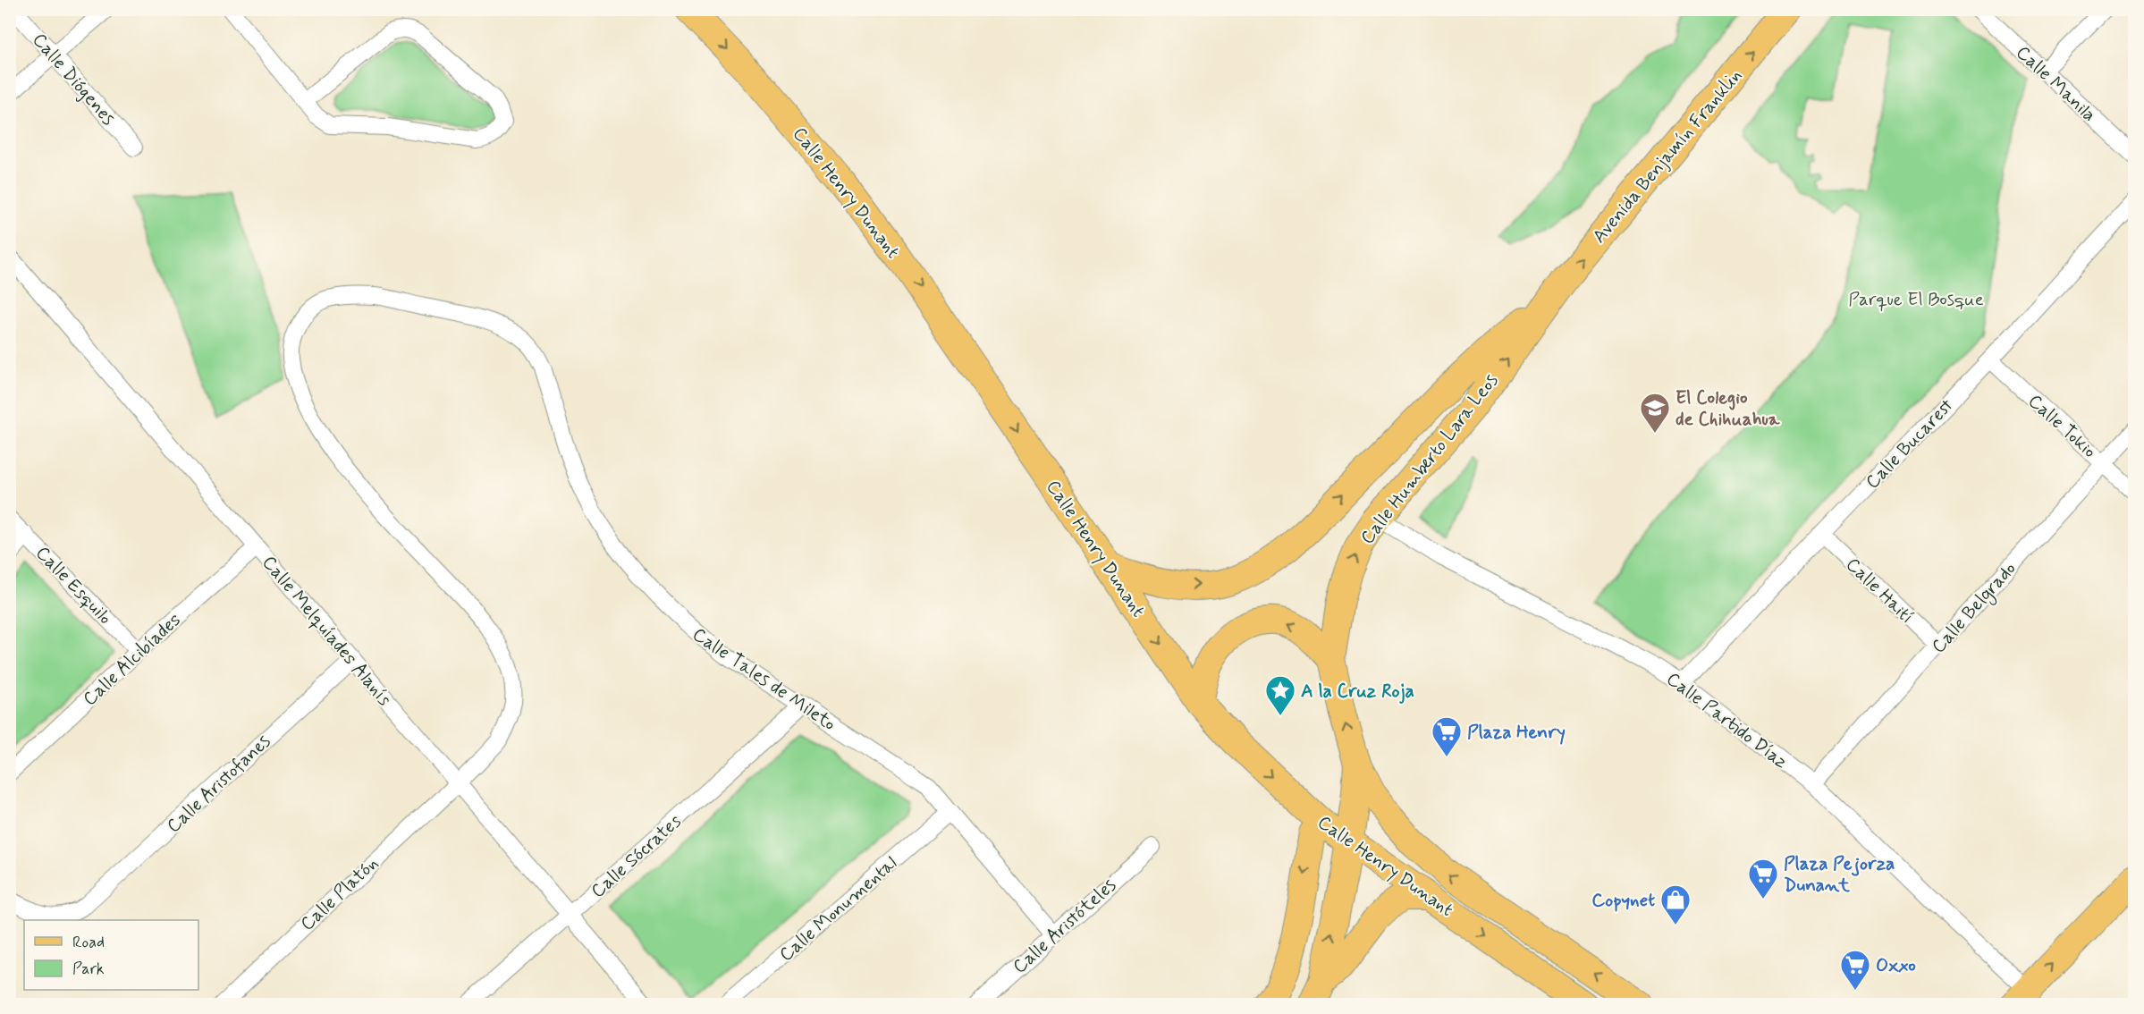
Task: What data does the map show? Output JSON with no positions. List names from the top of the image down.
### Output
{
  "streets": {
    "main road": ["Avenida Benjamín Franklin", "Calle Henry Dunant", "Calle Humberto Lara Leos"],
    "street": [
      "Calle Diógenes",
      "Calle Manila",
      "Calle Tokio",
      "Calle Bucarest",
      "Calle Esquilo",
      "Calle Haití",
      "Calle Belgrado",
      "Calle Melquíades Alanís",
      "Calle Alcibíades",
      "Calle Tales de Mileto",
      "Calle Partido Díaz",
      "Calle Aristofanes",
      "Calle Sócrates",
      "Calle Platón",
      "Calle Monumental",
      "Calle Aristóteles"
    ]
  },
  "crossings": [
    ["Avenida Benjamín Franklin", "Calle Humberto Lara Leos"],
    ["Calle Henry Dunant", "Calle Humberto Lara Leos"],
    ["Calle Tokio", "Calle Bucarest"],
    ["Calle Tokio", "Calle Belgrado"],
    ["Calle Bucarest", "Calle Haití"],
    ["Calle Bucarest", "Calle Partido Díaz"],
    ["Calle Humberto Lara Leos", "Calle Partido Díaz"],
    ["Calle Esquilo", "Calle Alcibíades"],
    ["Calle Haití", "Calle Belgrado"],
    ["Calle Belgrado", "Calle Partido Díaz"],
    ["Calle Melquíades Alanís", "Calle Alcibíades"],
    ["Calle Melquíades Alanís", "Calle Tales de Mileto"],
    ["Calle Melquíades Alanís", "Calle Aristofanes"],
    ["Calle Melquíades Alanís", "Calle Sócrates"],
    ["Calle Melquíades Alanís", "Calle Platón"],
    ["Calle Tales de Mileto", "Calle Sócrates"],
    ["Calle Tales de Mileto", "Calle Platón"],
    ["Calle Tales de Mileto", "Calle Monumental"],
    ["Calle Tales de Mileto", "Calle Aristóteles"]
  ],
  "one_way": ["Avenida Benjamín Franklin", "Calle Humberto Lara Leos"],
  "parks": ["Parque El Bosque"],
  "places": {
    "school or university": ["El Colegio de Chihuahua"],
    "place": ["A la Cruz Roja"],
    "supermarket": ["Plaza Henry", "Plaza Pejorza Dunant", "Oxxo"],
    "shop": ["Copynet"]
  },
  "legend": ["Road", "Park"]
}
